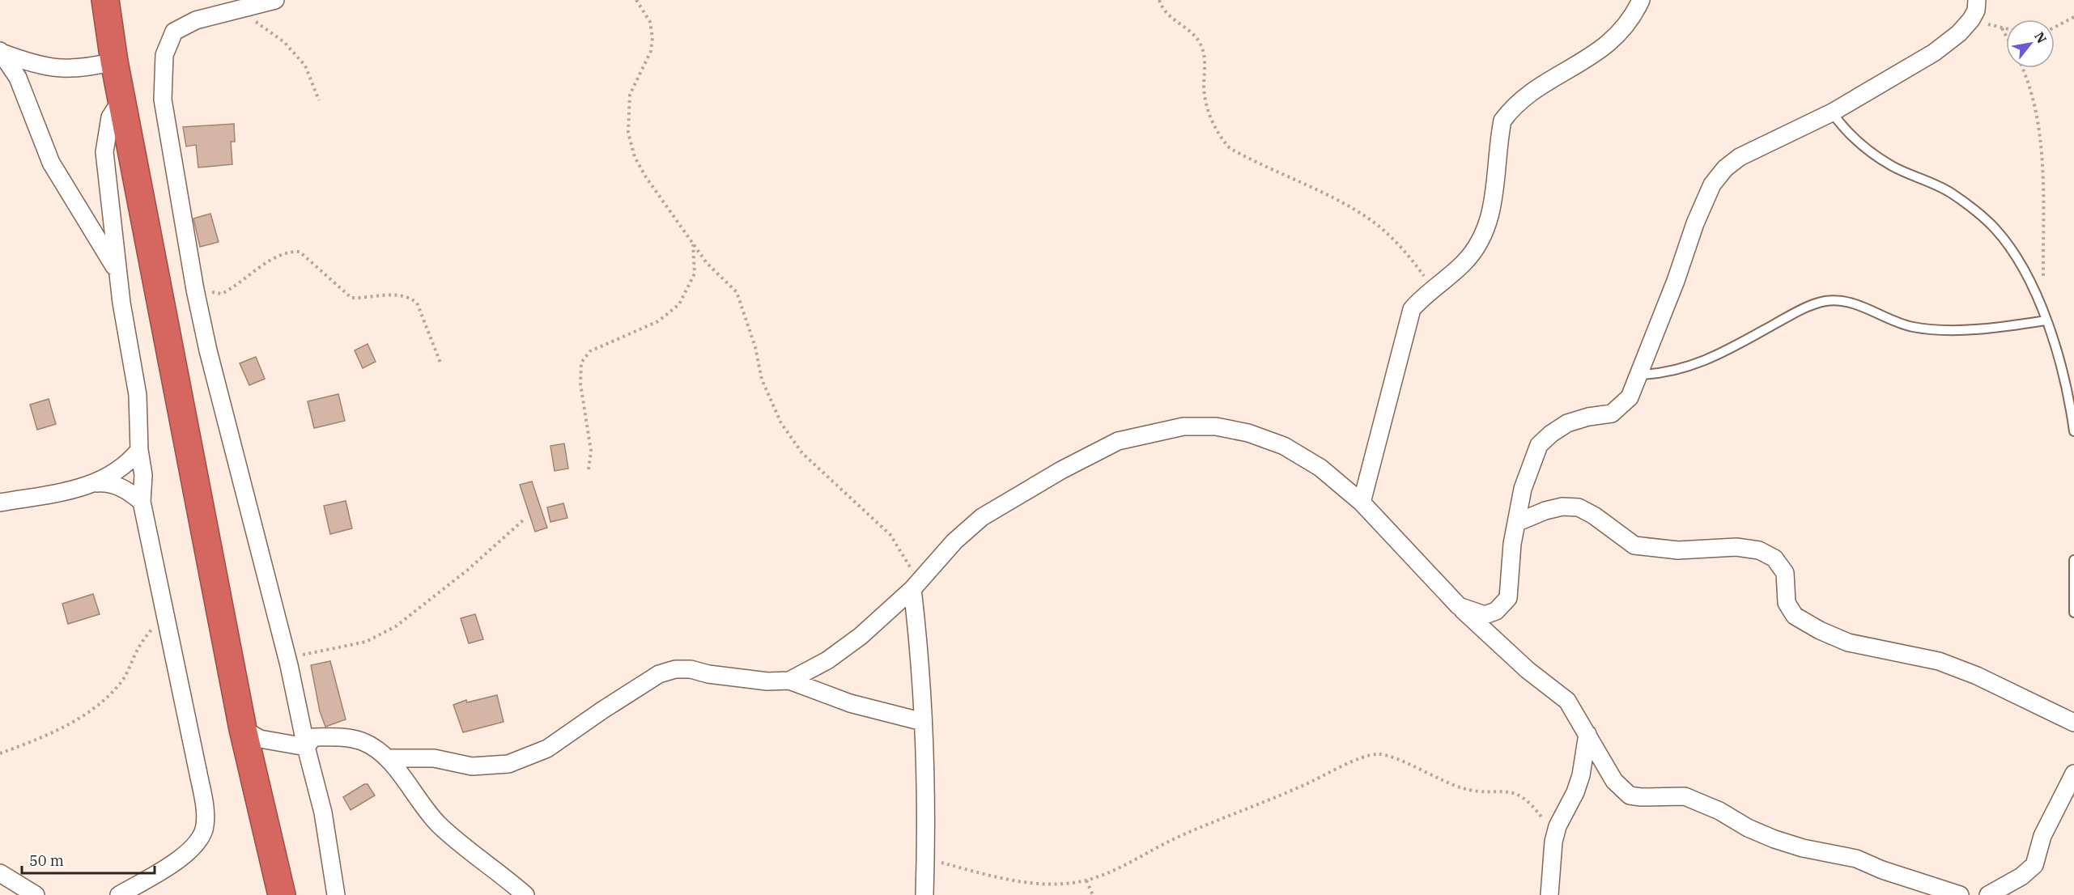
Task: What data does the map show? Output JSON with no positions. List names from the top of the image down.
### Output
{
  "scale_bar": "50 m",
  "north": "top right"
}
